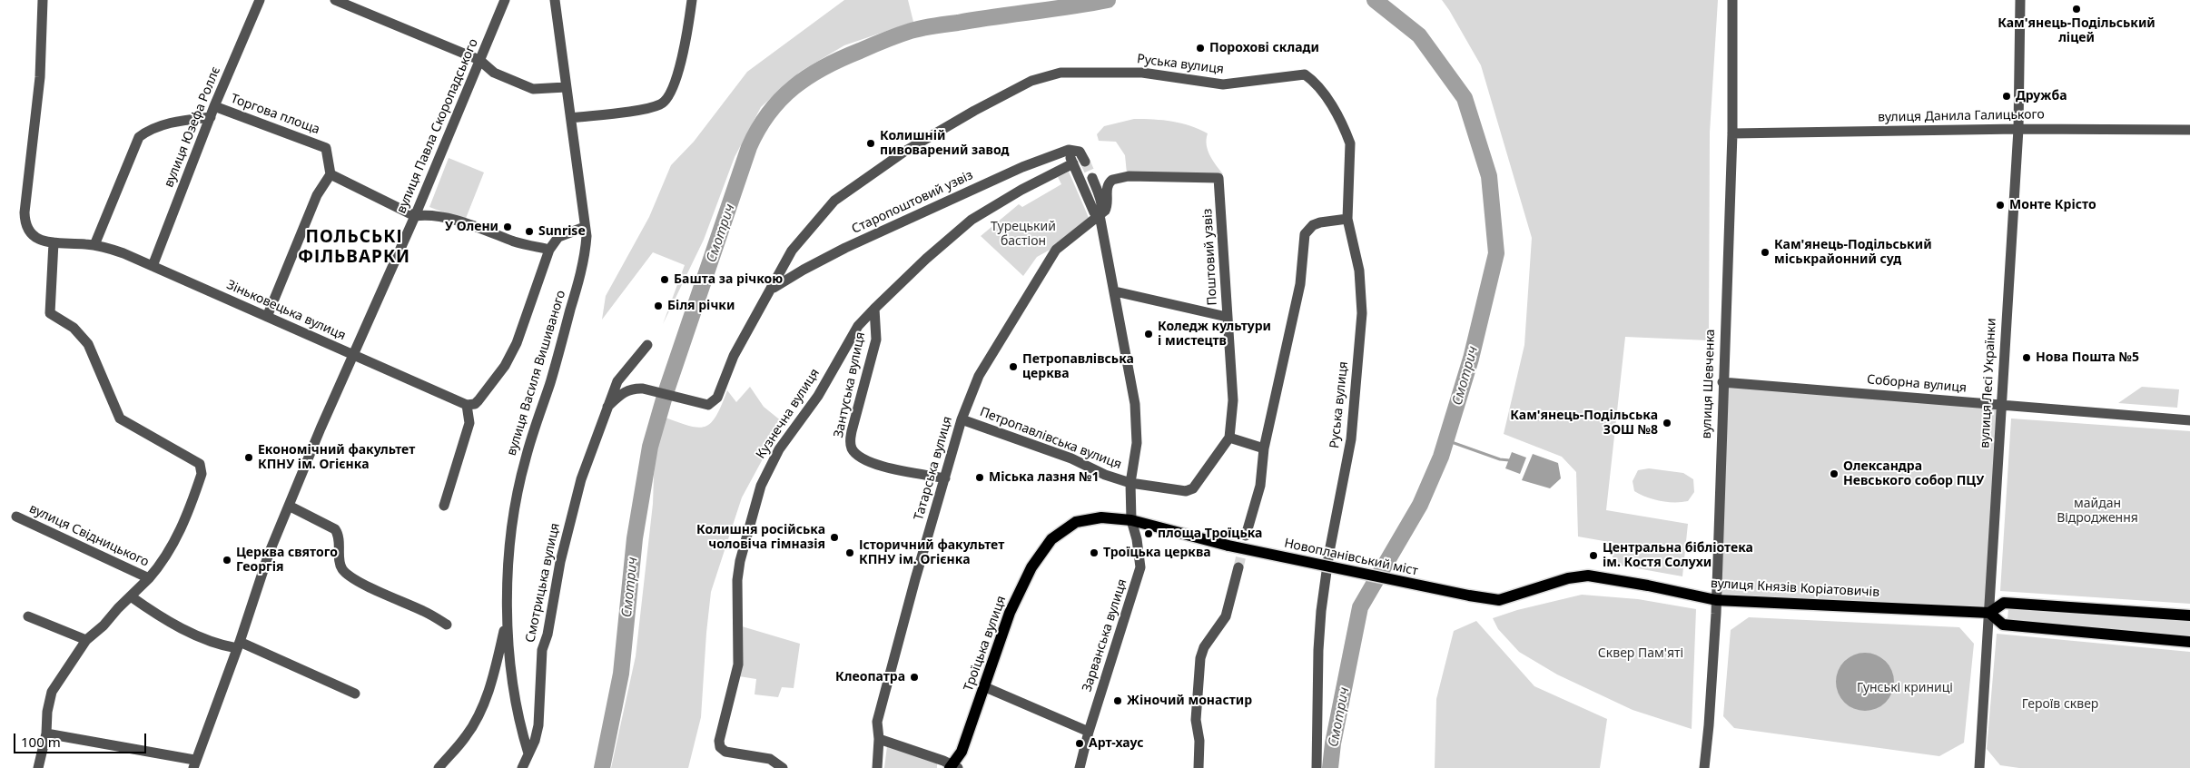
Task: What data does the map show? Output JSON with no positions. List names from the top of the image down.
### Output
{
  "streets": {
    "main road": ["Новопланівський міст", "вулиця Князів Коріатовичів", "Троїцька вулиця"],
    "street": [
      "Руська вулиця",
      "Торгова площа",
      "вулиця Данила Галицького",
      "вулиця Павла Скоропадського",
      "вулиця Юзефа Роллє",
      "Старопоштовий узвіз",
      "Поштовий узвіз",
      "Зіньковецька вулиця",
      "вулиця Василя Вишиваного",
      "вулиця Лесі Українки",
      "вулиця Шевченка",
      "Соборна вулиця",
      "Зантуська вулиця",
      "Кузнечна вулиця",
      "Петропавлівська вулиця",
      "Татарська вулиця",
      "вулиця Свідницького",
      "Смотрицька вулиця",
      "Зарванська вулиця"
    ]
  },
  "crossings": [
    ["Руська вулиця", "Старопоштовий узвіз"],
    ["Руська вулиця", "Смотрицька вулиця"],
    ["Торгова площа", "вулиця Юзефа Роллє"],
    ["вулиця Данила Галицького", "вулиця Лесі Українки"],
    ["вулиця Данила Галицького", "вулиця Шевченка"],
    ["вулиця Павла Скоропадського", "Зіньковецька вулиця"],
    ["вулиця Юзефа Роллє", "Зіньковецька вулиця"],
    ["Поштовий узвіз", "Петропавлівська вулиця"],
    ["Поштовий узвіз", "Татарська вулиця"],
    ["Поштовий узвіз", "Зарванська вулиця"],
    ["Зіньковецька вулиця", "вулиця Свідницького"],
    ["вулиця Василя Вишиваного", "Смотрицька вулиця"],
    ["вулиця Лесі Українки", "Соборна вулиця"],
    ["вулиця Лесі Українки", "вулиця Князів Коріатовичів"],
    ["вулиця Шевченка", "Соборна вулиця"],
    ["вулиця Шевченка", "вулиця Князів Коріатовичів"],
    ["Зантуська вулиця", "Кузнечна вулиця"],
    ["Зантуська вулиця", "Татарська вулиця"],
    ["Петропавлівська вулиця", "Татарська вулиця"],
    ["Петропавлівська вулиця", "Зарванська вулиця"],
    ["Татарська вулиця", "Зарванська вулиця"],
    ["Новопланівський міст", "вулиця Князів Коріатовичів"],
    ["Новопланівський міст", "Троїцька вулиця"],
    ["Зарванська вулиця", "Троїцька вулиця"]
  ],
  "districts": ["ПОЛЬСЬКІ ФІЛЬВАРКИ"],
  "water": ["Смотрич"],
  "parks": [
    "Турецький бастіон",
    "майдан Відродження",
    "Сквер Пам'яті",
    "Гунські криниці",
    "Героїв сквер"
  ],
  "places": [
    "Кам'янець-Подільський ліцей",
    "Порохові склади",
    "Дружба",
    "Колишній пивоварений завод",
    "Монте Крісто",
    "У Олени",
    "Sunrise",
    "Кам'янець-Подільський міськрайонний суд",
    "Башта за річкою",
    "Біля річки",
    "Коледж культури і мистецтв",
    "Нова Пошта №5",
    "Петропавлівська церква",
    "Кам'янець-Подільська ЗОШ №8",
    "Економічний факультет КПНУ ім. Огієнка",
    "Олександра Невського собор ПЦУ",
    "Міська лазня №1",
    "площа Троїцька",
    "Колишня російська чоловіча гімназія",
    "Історичний факультет КПНУ ім. Огієнка",
    "Троїцька церква",
    "Центральна бібліотека ім. Костя Солухи",
    "Церква святого Георгія",
    "Клеопатра",
    "Жіночий монастир",
    "Арт-хаус"
  ],
  "scale_bar": "100 m"
}
